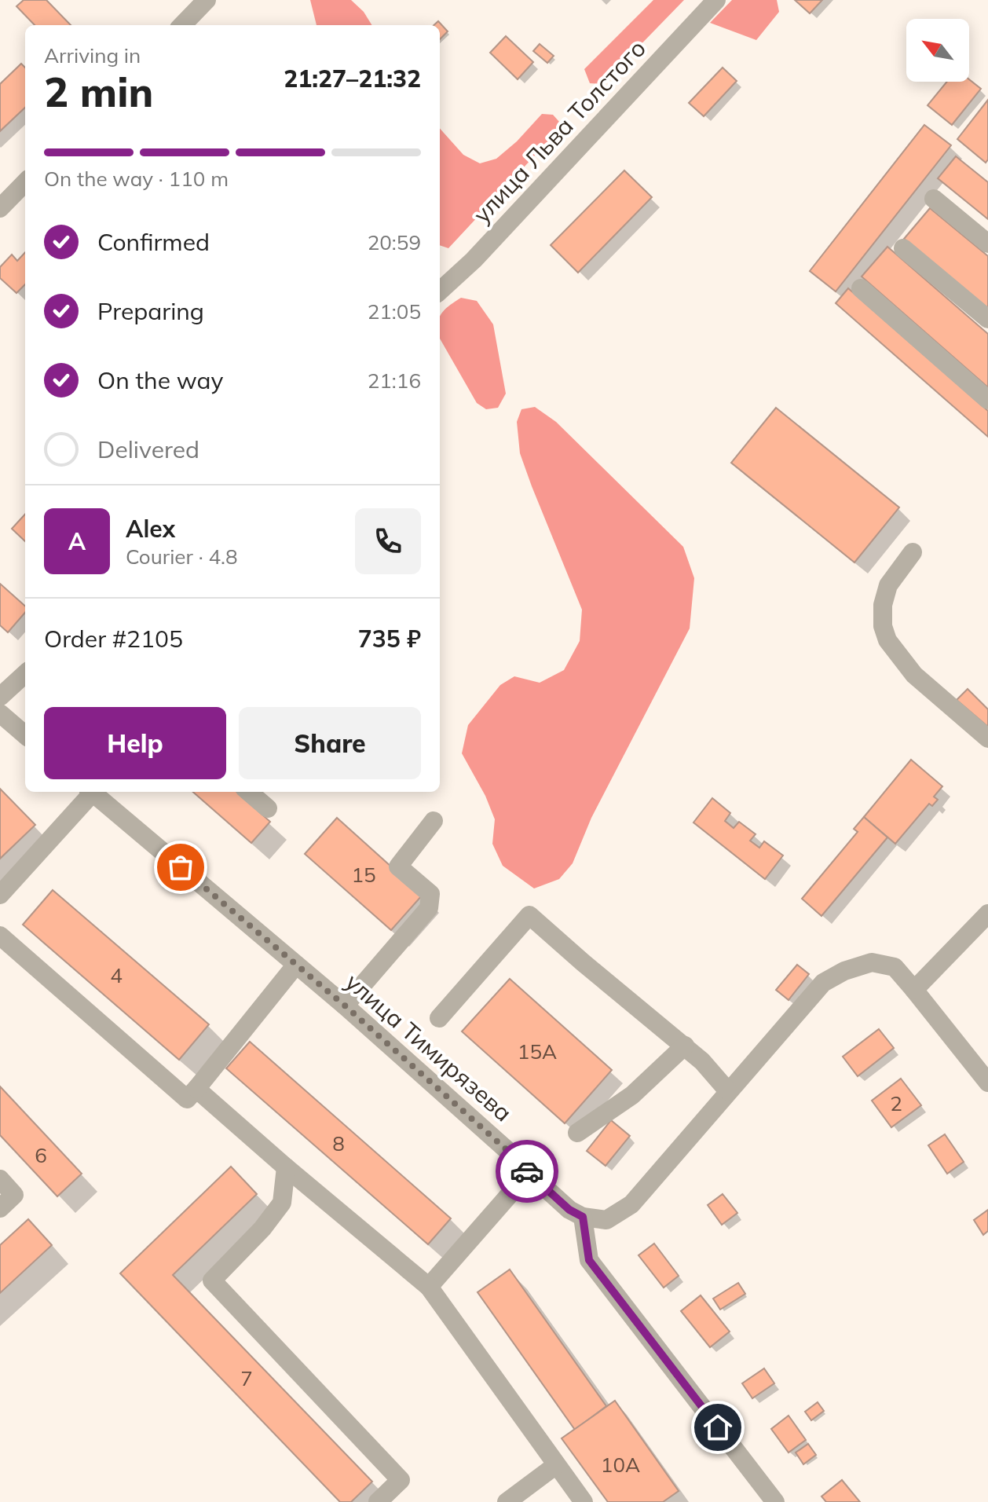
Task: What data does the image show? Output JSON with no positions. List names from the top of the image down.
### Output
{
  "streets": {
    "street": ["улица Льва Толстого", "улица Тимирязева"]
  },
  "house_numbers": [
    "15",
    "4",
    "15А",
    "2",
    "8",
    "6",
    "7",
    "10А"
  ],
  "north": "top left",
  "page": {
    "heading": ["2 min", "Arriving in", "21:27–21:32"],
    "panel": [
      "Alex",
      "Courier · 4.8",
      "Order #2105",
      "735 ₽"
    ],
    "bar": "On the way · 110 m",
    "list": [
      ["Confirmed", "20:59"],
      ["Preparing", "21:05"],
      ["On the way", "21:16"],
      "Delivered"
    ],
    "round": "A",
    "buttons": ["Help", "Share"]
  }
}
